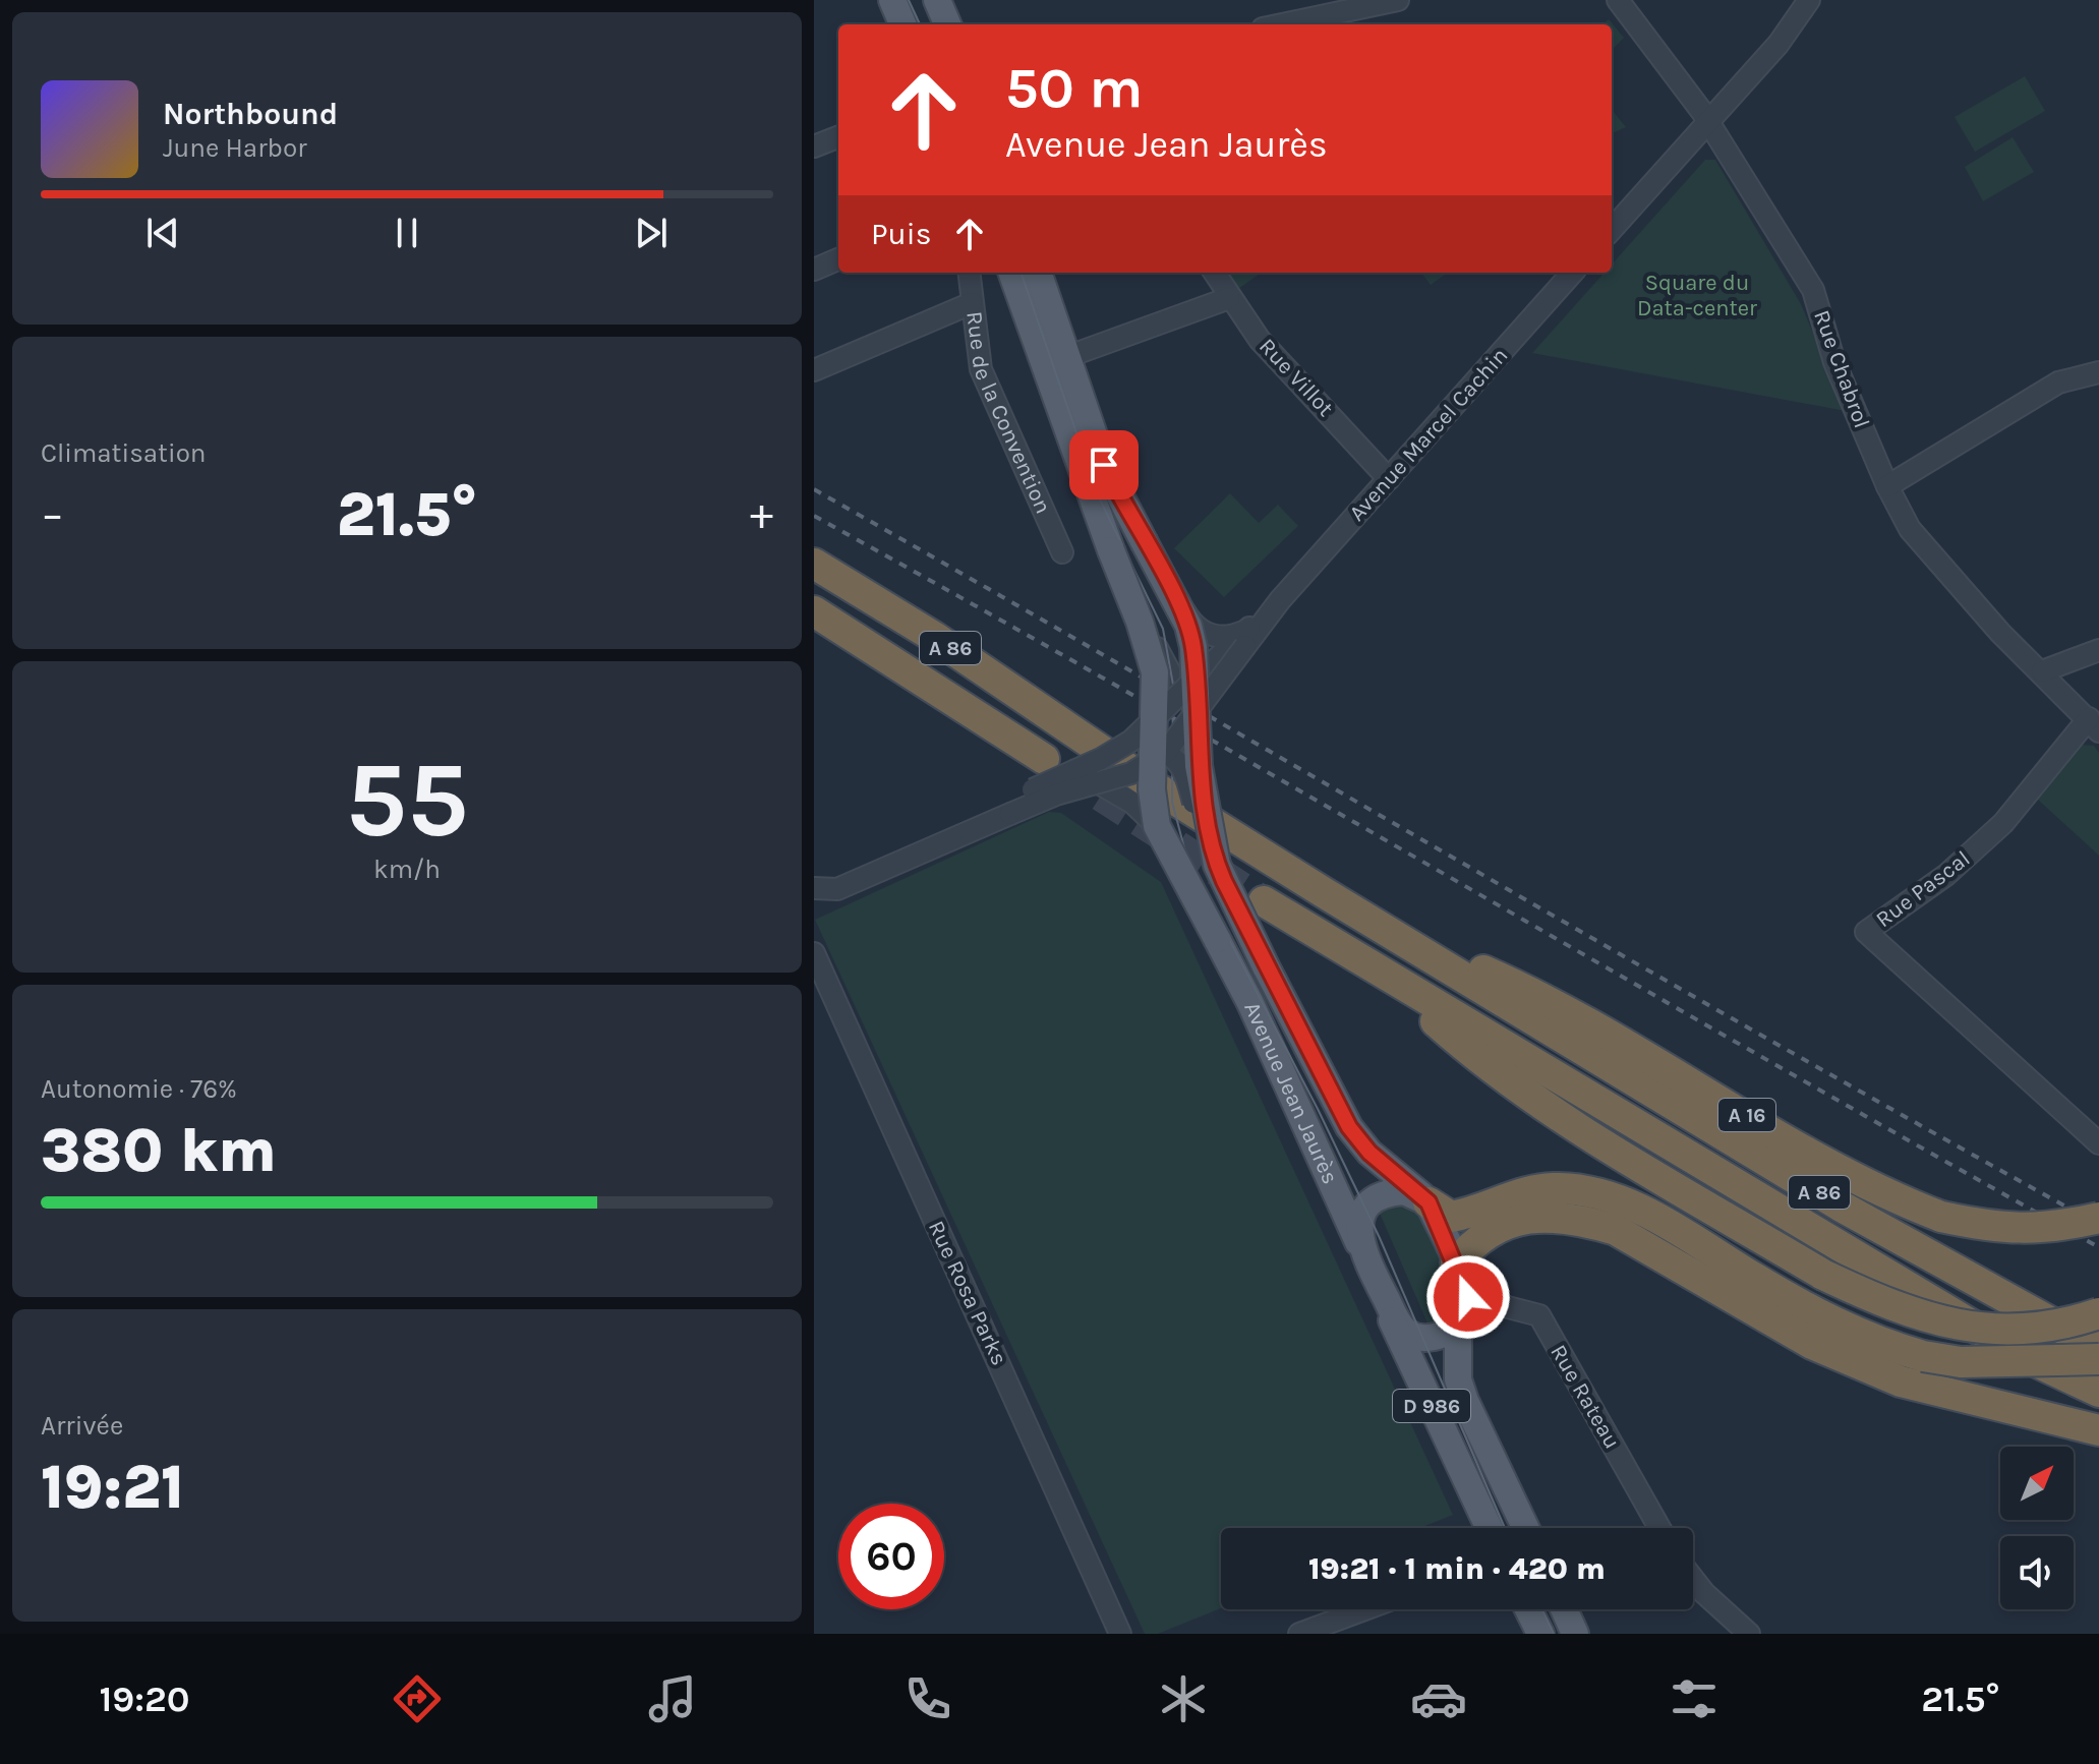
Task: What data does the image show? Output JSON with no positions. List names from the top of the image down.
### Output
{
  "streets": {
    "highway": ["A 86", "A 16"],
    "main road": ["Avenue Jean Jaurès", "D 986"],
    "street": [
      "Rue Chabrol",
      "Rue Villot",
      "Rue de la Convention",
      "Avenue Marcel Cachin",
      "Rue Pascal",
      "Rue Rosa Parks",
      "Rue Rateau"
    ]
  },
  "crossings": [
    ["Rue Chabrol", "Rue Pascal"],
    ["Rue Villot", "Avenue Marcel Cachin"],
    ["Avenue Marcel Cachin", "Avenue Jean Jaurès"],
    ["A 86", "A 16"],
    ["Avenue Jean Jaurès", "D 986"]
  ],
  "parks": ["Square du Data-center"],
  "north": "top right",
  "page": {
    "turn": ["50 m", "Avenue Jean Jaurès"],
    "song": ["Northbound", "June Harbor"],
    "then": "Puis",
    "tile": [
      "Climatisation",
      ["55", "km/h"],
      ["Autonomie · 76%", "380 km"],
      ["Arrivée", "19:21"]
    ],
    "heat": ["−", "21.5°", "+"],
    "limit": "60",
    "trip": "19:21 · 1 min · 420 m",
    "tabs": ["19:20", "21.5°"]
  }
}
